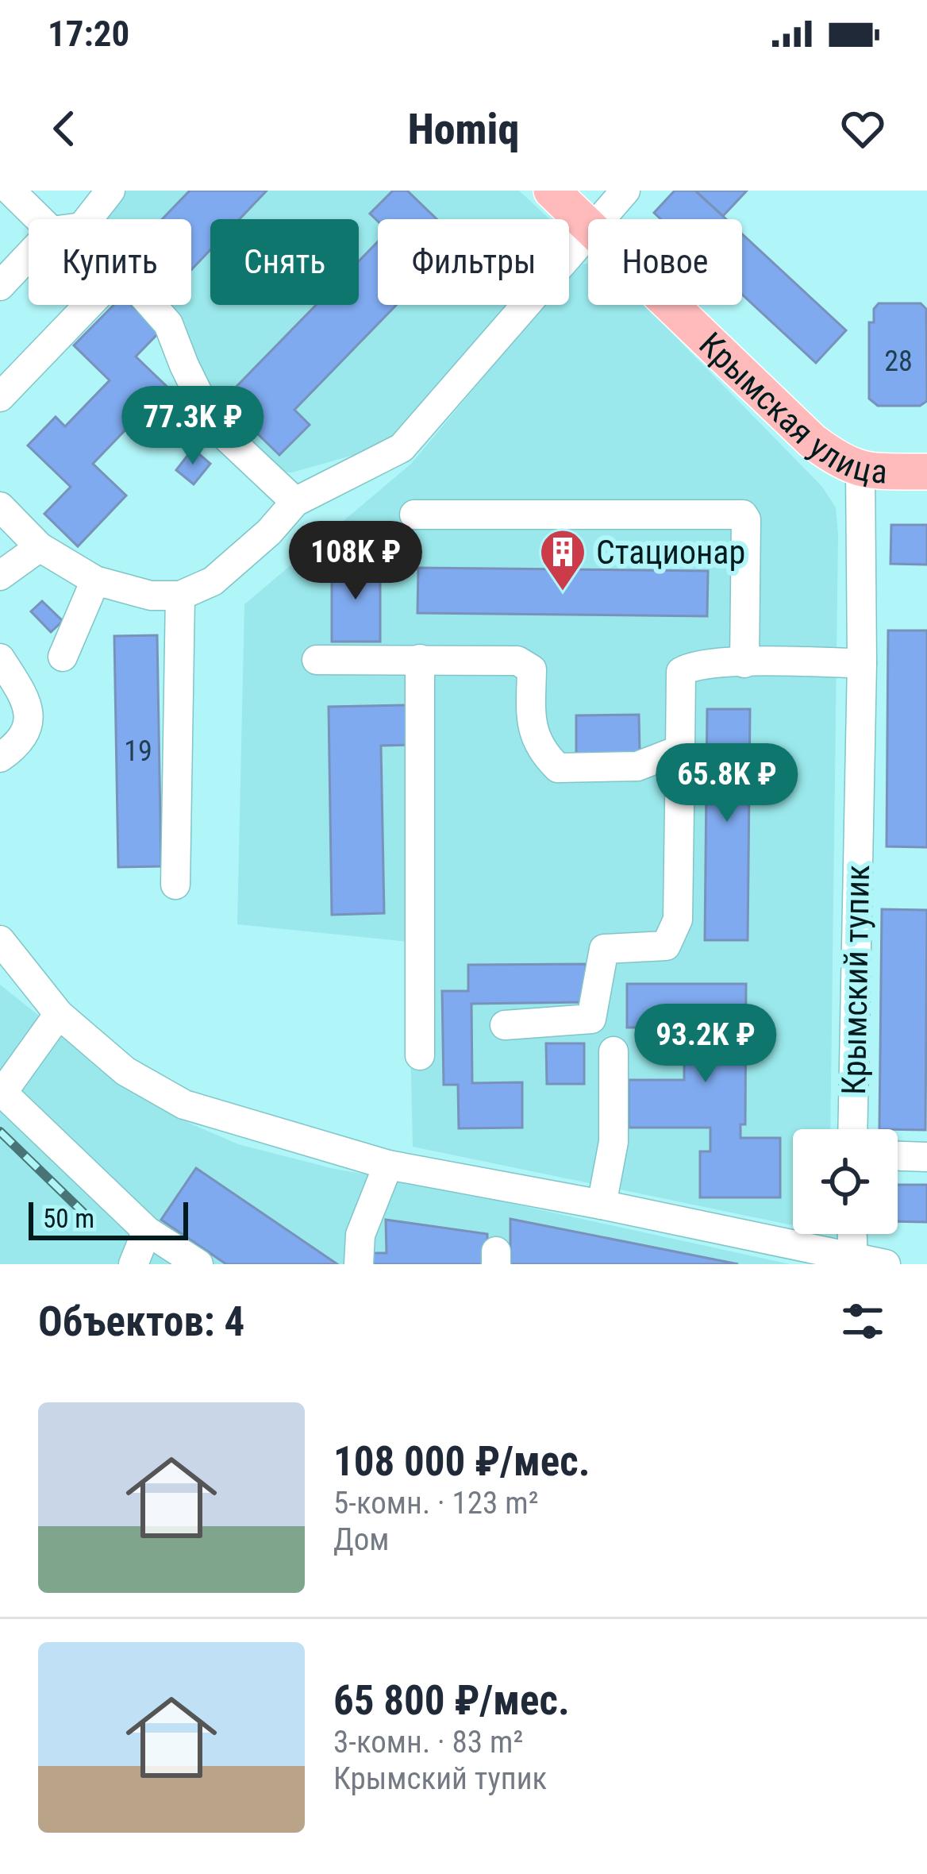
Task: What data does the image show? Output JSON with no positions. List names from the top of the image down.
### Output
{
  "streets": {
    "main road": ["Крымская улица"],
    "street": ["Крымский тупик"]
  },
  "crossings": [
    ["Крымская улица", "Крымский тупик"]
  ],
  "places": {
    "building": ["Стационар"]
  },
  "house_numbers": ["28", "19"],
  "scale_bar": "50 m",
  "page": {
    "status": "17:20",
    "header": "Homiq",
    "chip": [
      "Купить",
      "Снять",
      "Фильтры",
      "Новое"
    ],
    "price": [
      "77.3K ₽",
      "108K ₽",
      "65.8K ₽",
      "93.2K ₽"
    ],
    "scale": "50 m",
    "heading": "Объектов: 4",
    "list": [
      {
        "name": "108 000 ₽/мес.",
        "note": "5-комн. · 123 m² · Дом"
      },
      {
        "name": "65 800 ₽/мес.",
        "note": "3-комн. · 83 m² · Крымский тупик"
      }
    ]
  }
}
